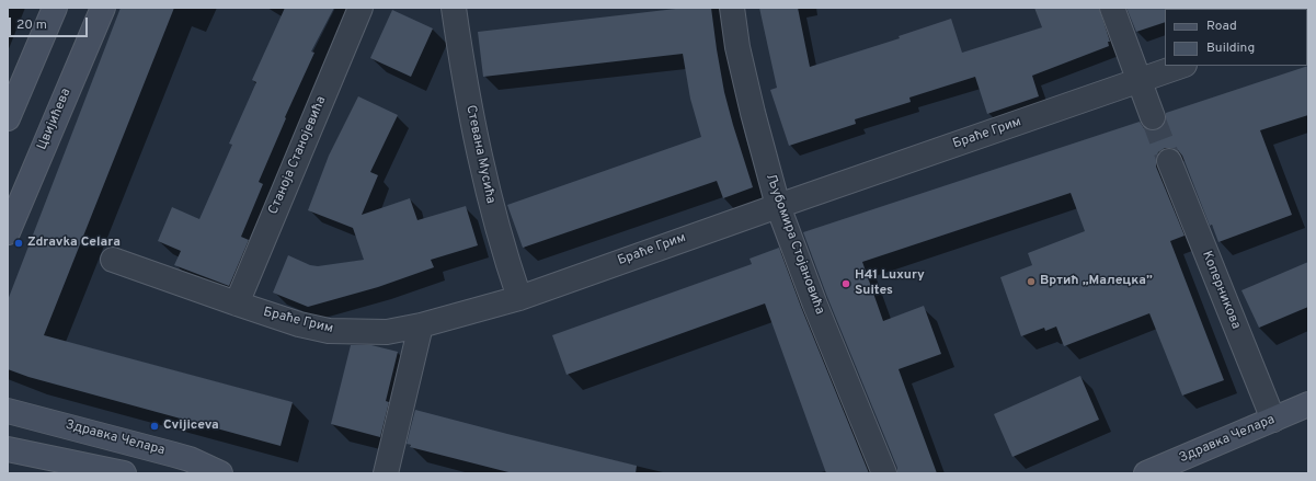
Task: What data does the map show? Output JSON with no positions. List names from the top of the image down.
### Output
{
  "streets": {
    "main road": ["Цвијићева", "Здравка Челара"],
    "street": [
      "Браће Грим",
      "Стевана Мусића",
      "Станоја Станојевића",
      "Љубомира Стојановића",
      "Коперникова"
    ]
  },
  "crossings": [
    ["Браће Грим", "Стевана Мусића"],
    ["Браће Грим", "Станоја Станојевића"],
    ["Браће Грим", "Љубомира Стојановића"],
    ["Коперникова", "Здравка Челара"]
  ],
  "places": [
    "Zdravka Celara",
    "Вртић „Малецка”",
    "H41 Luxury Suites",
    "Cvijiceva"
  ],
  "legend": ["Road", "Building"],
  "scale_bar": "20 m"
}
